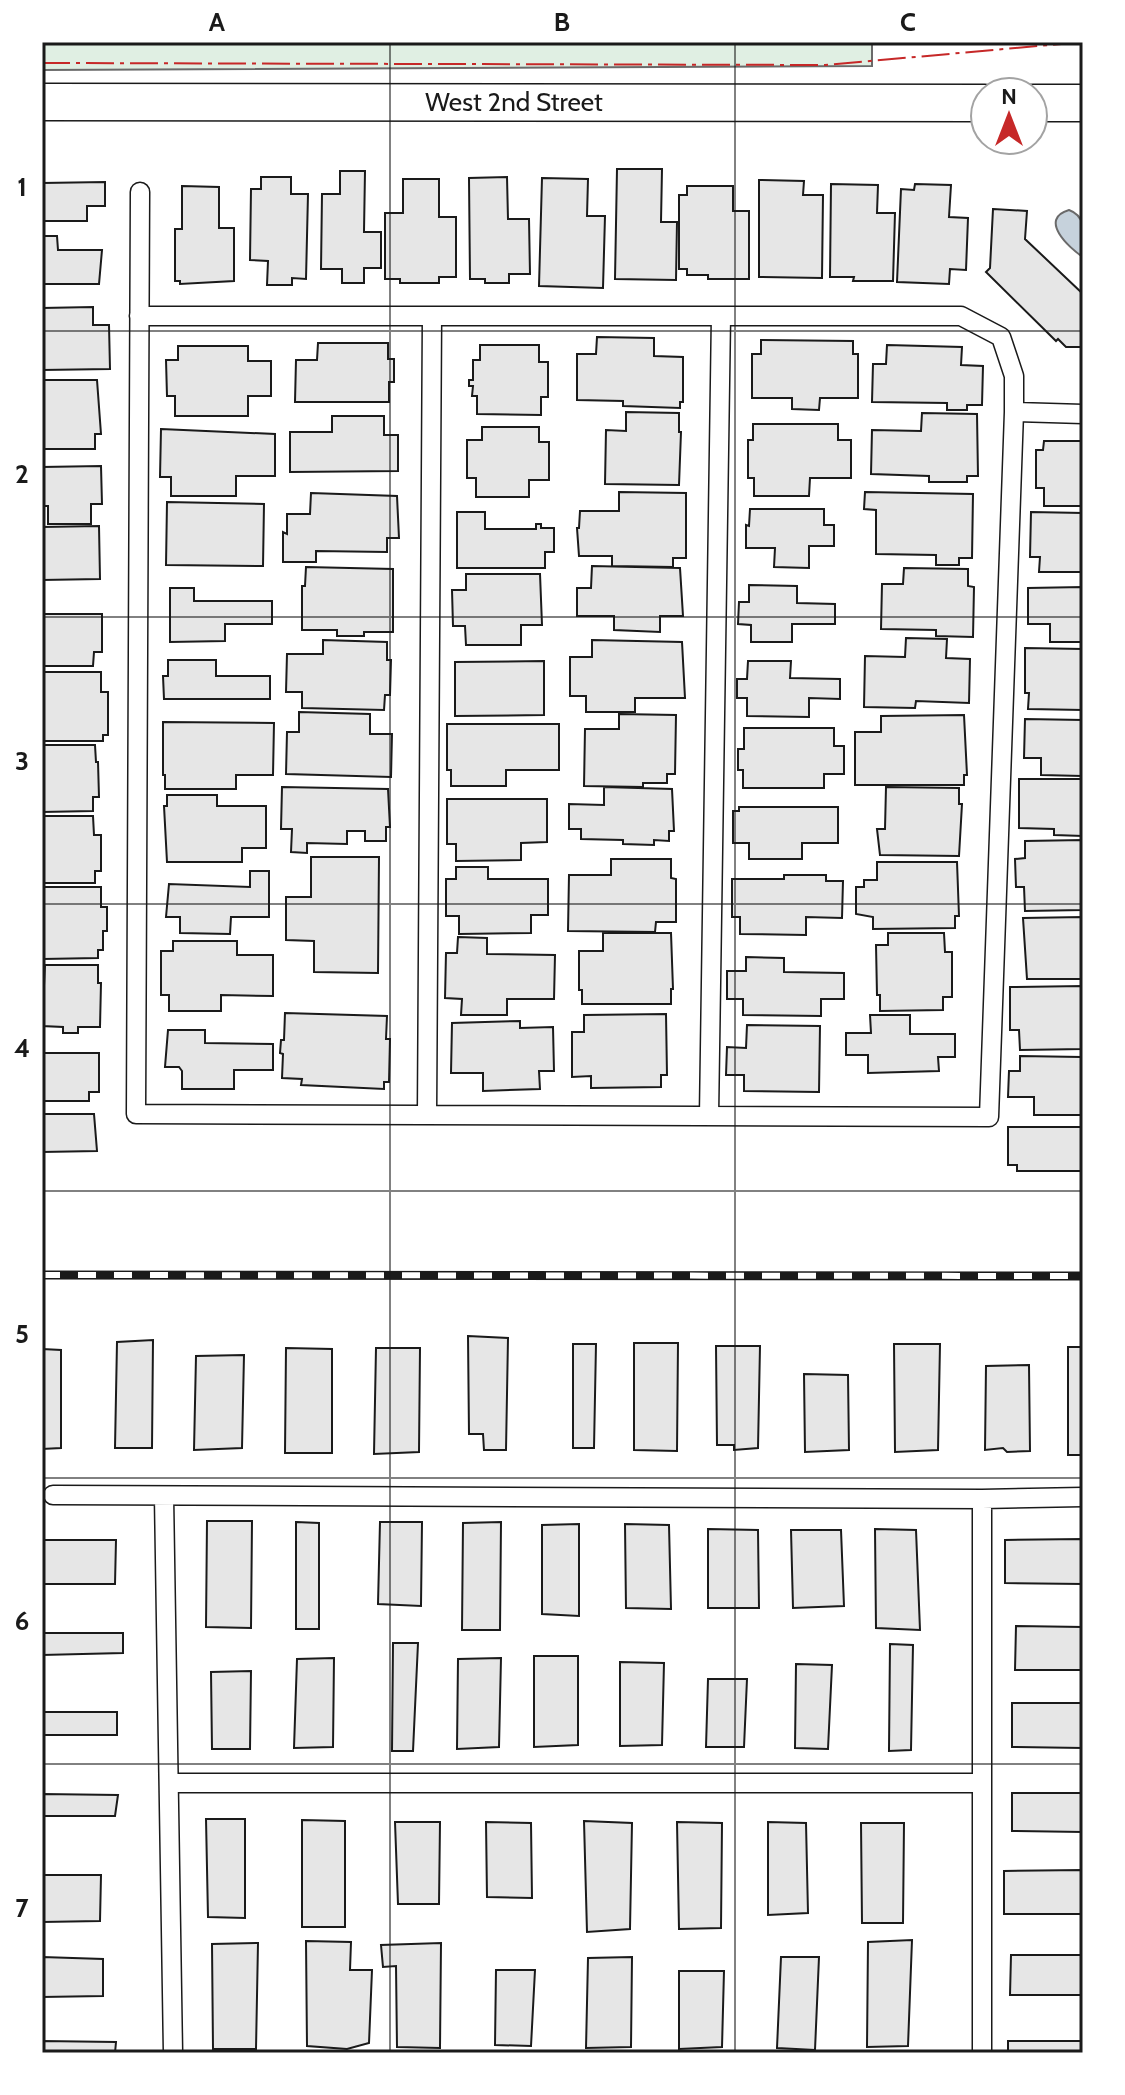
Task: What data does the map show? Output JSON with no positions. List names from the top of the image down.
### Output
{
  "streets": {
    "street": ["West 2nd Street"]
  },
  "north": "top",
  "grid": {
    "columns": ["A", "B", "C"],
    "rows": [
      "1",
      "2",
      "3",
      "4",
      "5",
      "6",
      "7"
    ]
  }
}
